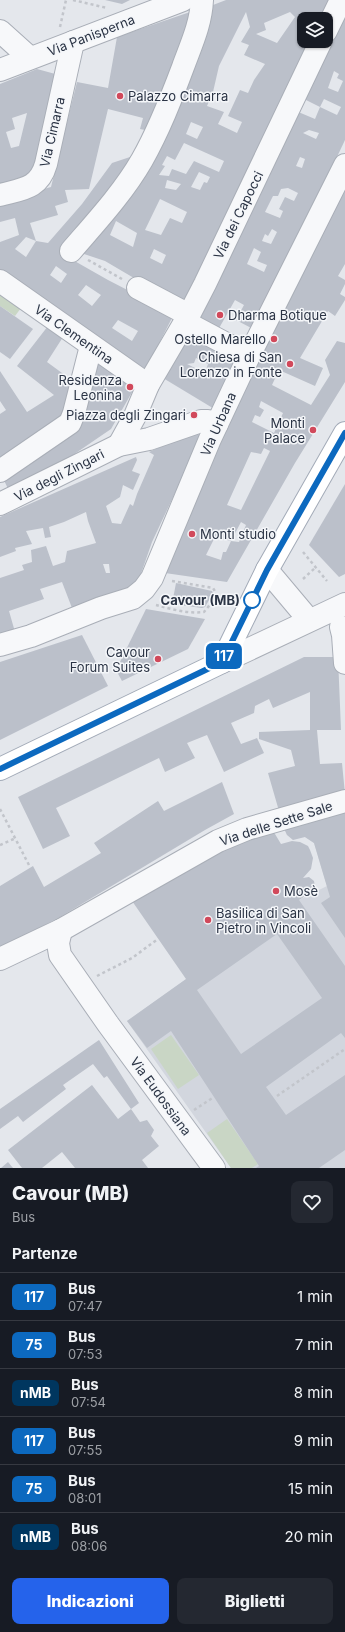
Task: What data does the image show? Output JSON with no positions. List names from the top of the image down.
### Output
{
  "streets": {
    "street": [
      "Via Panisperna",
      "Via Cimarra",
      "Via dei Capocci",
      "Via Clementina",
      "Via Urbana",
      "Via degli Zingari",
      "Via delle Sette Sale",
      "Via Eudossiana"
    ]
  },
  "crossings": [
    ["Via Panisperna", "Via Cimarra"],
    ["Via dei Capocci", "Via Clementina"],
    ["Via delle Sette Sale", "Via Eudossiana"]
  ],
  "places": [
    "Palazzo Cimarra",
    "Dharma Botique",
    "Ostello Marello",
    "Chiesa di San Lorenzo in Fonte",
    "Residenza Leonina",
    "Piazza degli Zingari",
    "Monti Palace",
    "Monti studio",
    "Cavour (MB)",
    "Cavour Forum Suites",
    "Mosè",
    "Basilica di San Pietro in Vincoli"
  ],
  "lines": ["bus line 117"],
  "page": {
    "on_map": "117",
    "heading": [
      ["Cavour (MB)", "Bus"],
      "Partenze"
    ],
    "list": [
      {
        "mark": "117",
        "name": "Bus",
        "note": "07:47",
        "value": "1 min"
      },
      {
        "mark": "75",
        "name": "Bus",
        "note": "07:53",
        "value": "7 min"
      },
      {
        "mark": "nMB",
        "name": "Bus",
        "note": "07:54",
        "value": "8 min"
      },
      {
        "mark": "117",
        "name": "Bus",
        "note": "07:55",
        "value": "9 min"
      },
      {
        "mark": "75",
        "name": "Bus",
        "note": "08:01",
        "value": "15 min"
      },
      {
        "mark": "nMB",
        "name": "Bus",
        "note": "08:06",
        "value": "20 min"
      }
    ],
    "buttons": ["Indicazioni", "Biglietti"]
  }
}
